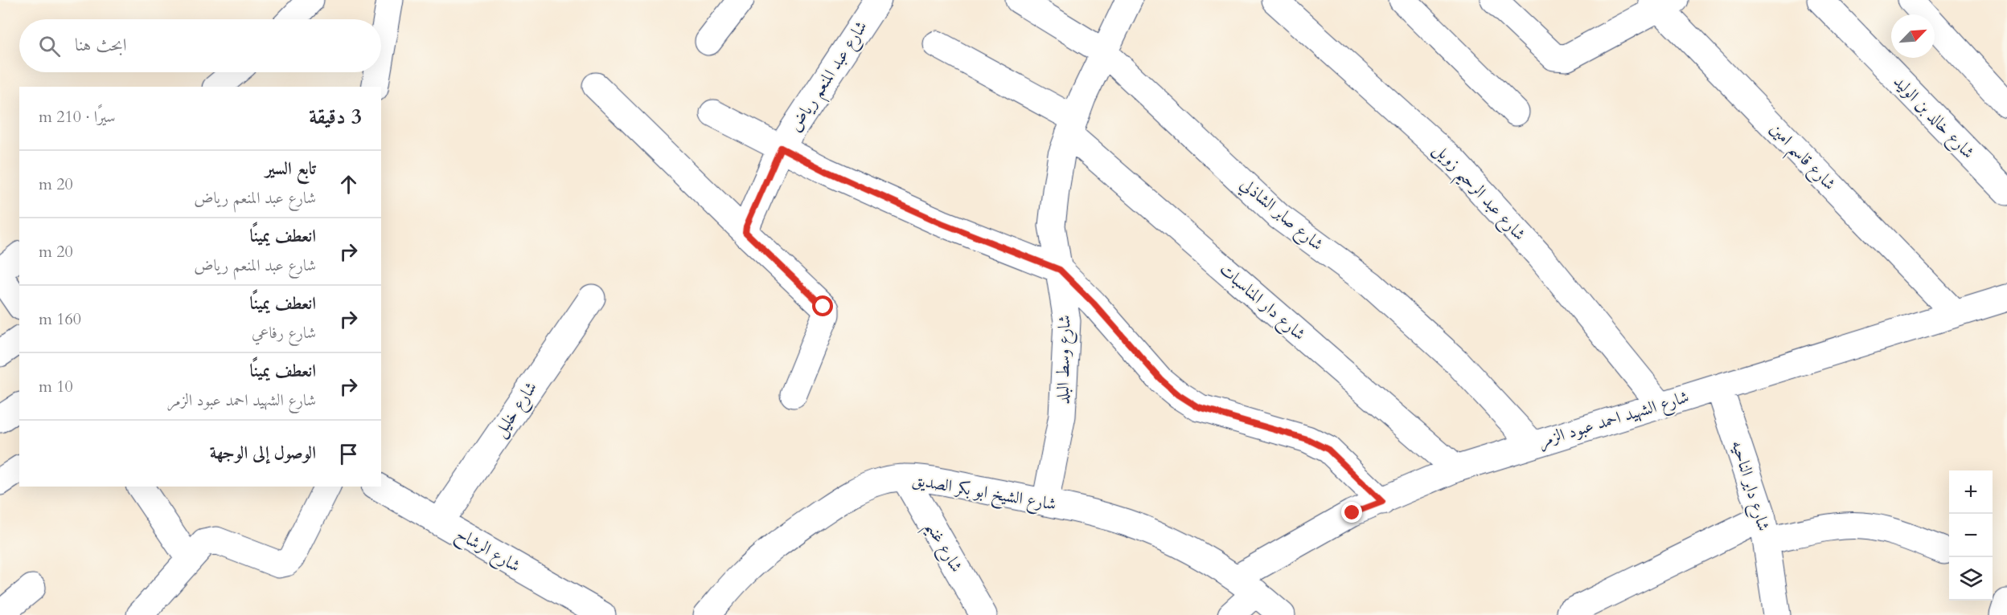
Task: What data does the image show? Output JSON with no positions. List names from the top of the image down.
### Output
{
  "streets": {
    "street": [
      "شارع عبد المنعم رياض",
      "شارع خالد بن الوليد",
      "شارع قاسم امين",
      "شارع عبد الرحيم زويل",
      "شارع صابر الشاذلي",
      "شارع دار المناسبات",
      "شارع وسط البلد",
      "شارع خليل",
      "شارع الشهيد احمد عبود الزمر",
      "شارع داير الناحيه",
      "شارع الشيخ ابو بكر الصديق",
      "شارع غنيم",
      "شارع الرشاح"
    ]
  },
  "crossings": [
    ["شارع قاسم امين", "شارع الشهيد احمد عبود الزمر"],
    ["شارع عبد الرحيم زويل", "شارع الشهيد احمد عبود الزمر"],
    ["شارع صابر الشاذلي", "شارع وسط البلد"],
    ["شارع صابر الشاذلي", "شارع الشهيد احمد عبود الزمر"],
    ["شارع دار المناسبات", "شارع وسط البلد"],
    ["شارع دار المناسبات", "شارع الشهيد احمد عبود الزمر"],
    ["شارع وسط البلد", "شارع الشيخ ابو بكر الصديق"],
    ["شارع خليل", "شارع الرشاح"],
    ["شارع الشهيد احمد عبود الزمر", "شارع داير الناحيه"],
    ["شارع الشهيد احمد عبود الزمر", "شارع الشيخ ابو بكر الصديق"],
    ["شارع الشيخ ابو بكر الصديق", "شارع غنيم"]
  ],
  "north": "top right",
  "page": {
    "search": "ابحث هنا",
    "heading": ["3 دقيقة", "سيرًا · 210 m"],
    "list": [
      ["تابع السير", "شارع عبد المنعم رياض", "20 m"],
      ["انعطف يمينًا", "شارع عبد المنعم رياض", "20 m"],
      ["انعطف يمينًا", "شارع رفاعي", "160 m"],
      ["انعطف يمينًا", "شارع الشهيد احمد عبود الزمر", "10 m"],
      "الوصول إلى الوجهة"
    ],
    "map_buttons": ["+", "−"]
  }
}
